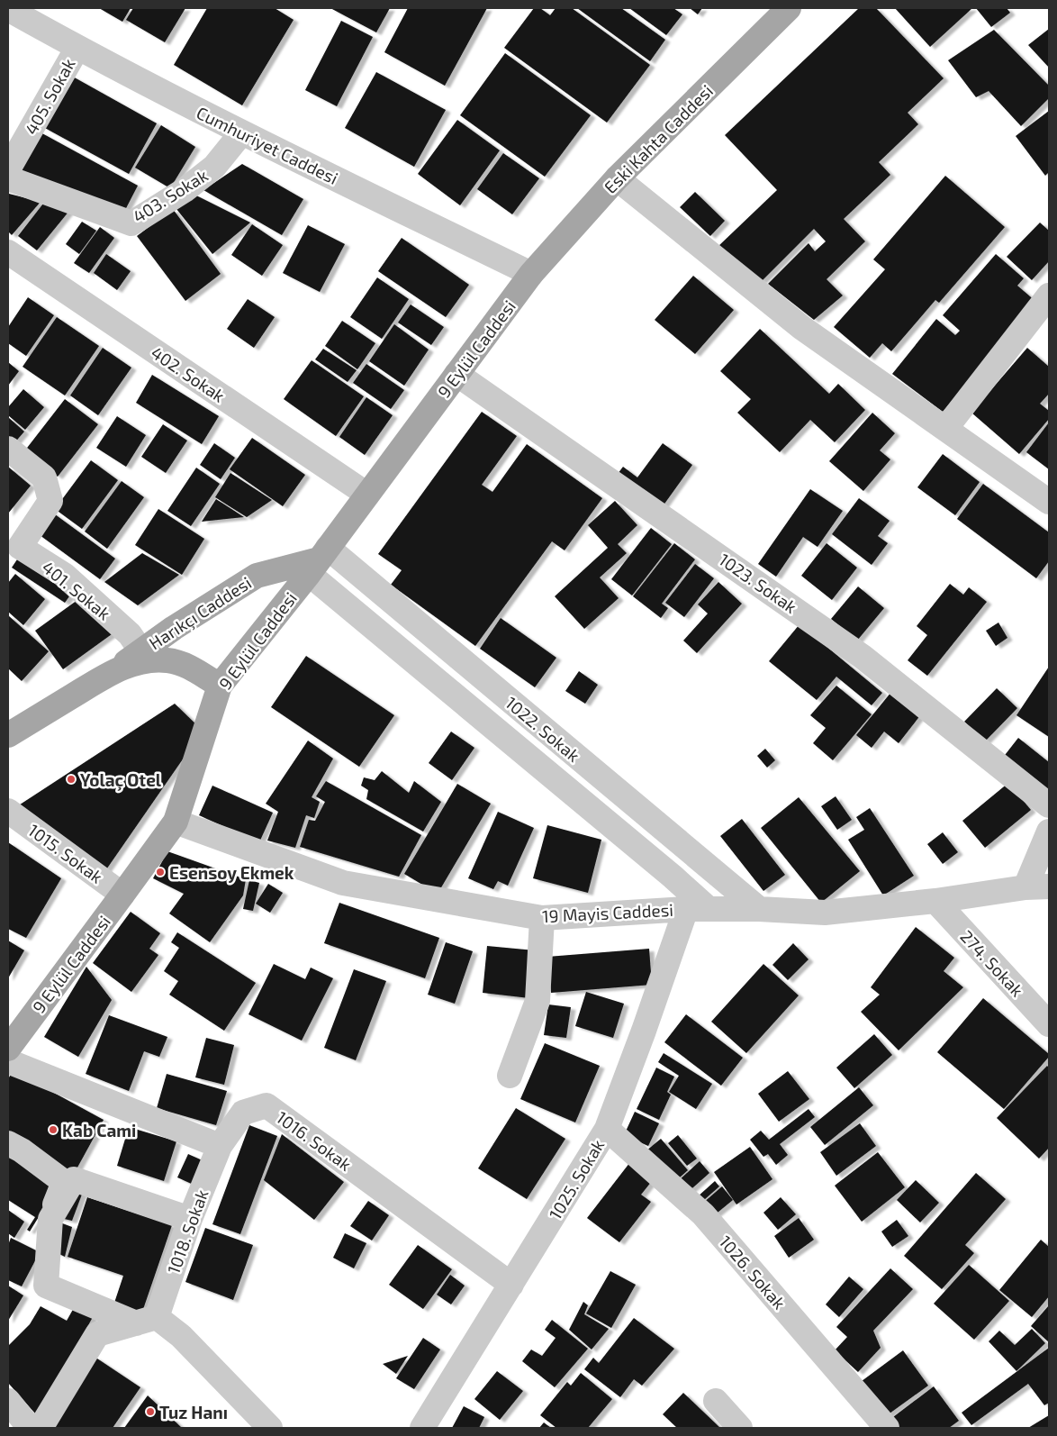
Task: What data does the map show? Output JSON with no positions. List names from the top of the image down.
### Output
{
  "streets": {
    "main road": ["Eski Kahta Caddesi", "9 Eylül Caddesi", "Harıkçı Caddesi"],
    "street": [
      "405. Sokak",
      "Cumhuriyet Caddesi",
      "403. Sokak",
      "402. Sokak",
      "1023. Sokak",
      "401. Sokak",
      "1022. Sokak",
      "1015. Sokak",
      "19 Mayis Caddesi",
      "274. Sokak",
      "1016. Sokak",
      "1025. Sokak",
      "1018. Sokak",
      "1026. Sokak"
    ]
  },
  "crossings": [
    ["405. Sokak", "Cumhuriyet Caddesi"],
    ["Eski Kahta Caddesi", "Cumhuriyet Caddesi"],
    ["Eski Kahta Caddesi", "9 Eylül Caddesi"],
    ["Cumhuriyet Caddesi", "403. Sokak"],
    ["Cumhuriyet Caddesi", "9 Eylül Caddesi"],
    ["9 Eylül Caddesi", "402. Sokak"],
    ["9 Eylül Caddesi", "1023. Sokak"],
    ["9 Eylül Caddesi", "Harıkçı Caddesi"],
    ["9 Eylül Caddesi", "1022. Sokak"],
    ["9 Eylül Caddesi", "1015. Sokak"],
    ["9 Eylül Caddesi", "19 Mayis Caddesi"],
    ["401. Sokak", "Harıkçı Caddesi"],
    ["Harıkçı Caddesi", "1022. Sokak"],
    ["1022. Sokak", "19 Mayis Caddesi"],
    ["1022. Sokak", "1025. Sokak"],
    ["19 Mayis Caddesi", "274. Sokak"],
    ["19 Mayis Caddesi", "1025. Sokak"],
    ["1016. Sokak", "1025. Sokak"],
    ["1016. Sokak", "1018. Sokak"],
    ["1025. Sokak", "1026. Sokak"]
  ],
  "places": [
    "Yolaç Otel",
    "Esensoy Ekmek",
    "Kab Cami",
    "Tuz Hanı"
  ]
}
